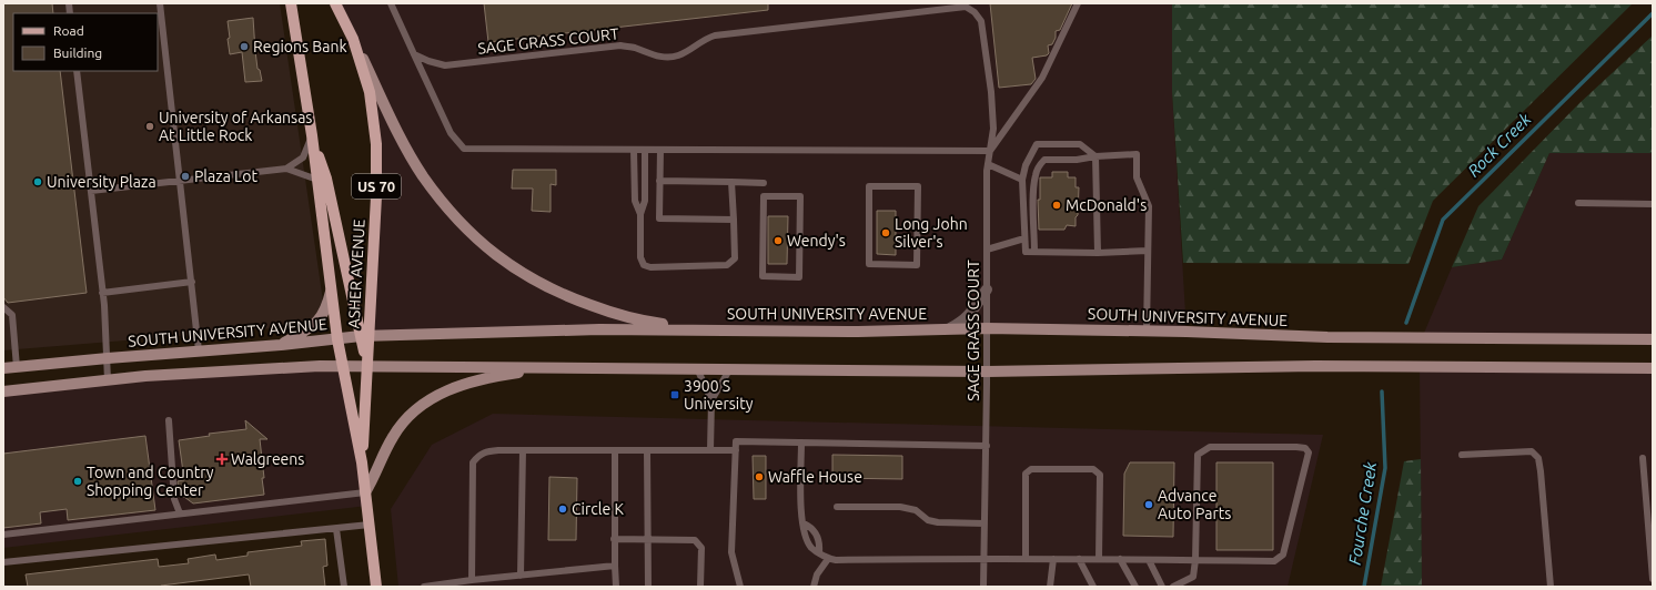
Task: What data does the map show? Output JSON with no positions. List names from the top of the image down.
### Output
{
  "streets": {
    "main road": ["US 70", "ASHER AVENUE", "SOUTH UNIVERSITY AVENUE"],
    "lane": ["SAGE GRASS COURT"]
  },
  "crossings": [
    ["SAGE GRASS COURT", "SOUTH UNIVERSITY AVENUE"],
    ["ASHER AVENUE", "SOUTH UNIVERSITY AVENUE"]
  ],
  "water": ["Rock Creek", "Fourche Creek"],
  "places": {
    "other": [
      "Regions Bank",
      "University of Arkansas At Little Rock",
      "Plaza Lot",
      "University Plaza",
      "McDonald's",
      "Long John Silver's",
      "Wendy's",
      "Waffle House",
      "Town and Country Shopping Center",
      "Advance Auto Parts",
      "Circle K"
    ],
    "transit": ["3900 S University"],
    "health": ["Walgreens"]
  },
  "legend": ["Road", "Building"]
}
